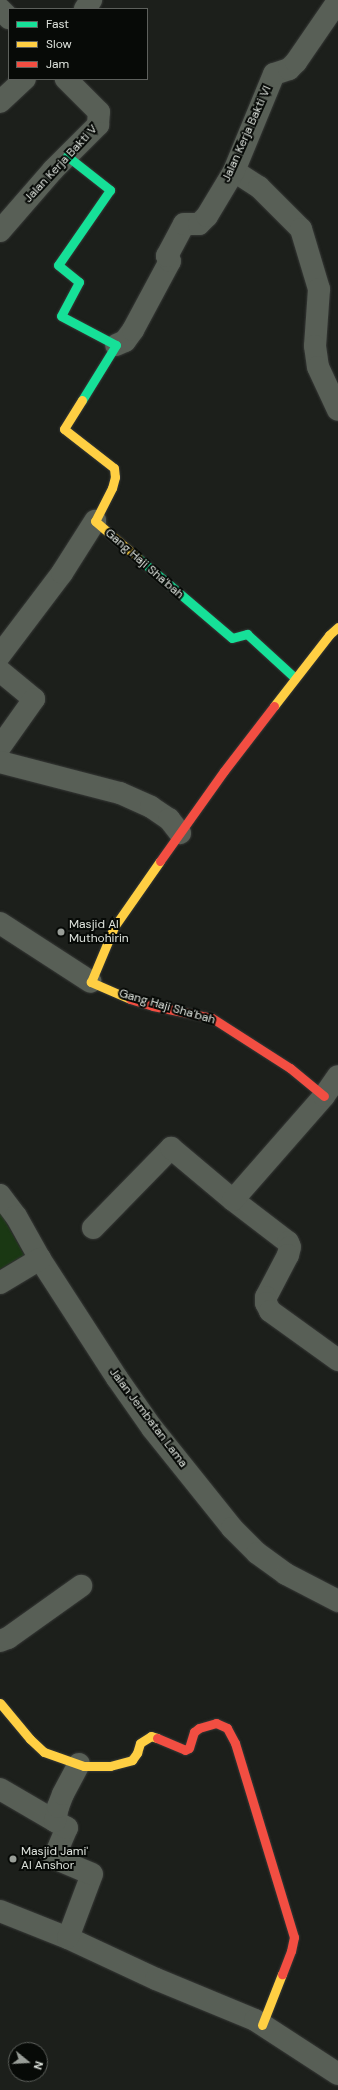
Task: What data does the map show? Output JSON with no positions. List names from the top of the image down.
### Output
{
  "streets": {
    "street": [
      "Jalan Kerja Bakti VI",
      "Jalan Kerja Bakti V",
      "Gang Haji Sha'bah",
      "Jalan Jembatan Lama"
    ]
  },
  "crossings": [
    ["Jalan Kerja Bakti VI", "Gang Haji Sha'bah"]
  ],
  "places": ["Masjid Al Muthohirin", "Masjid Jami' Al Anshor"],
  "legend": ["Fast", "Slow", "Jam"],
  "north": "right"
}
